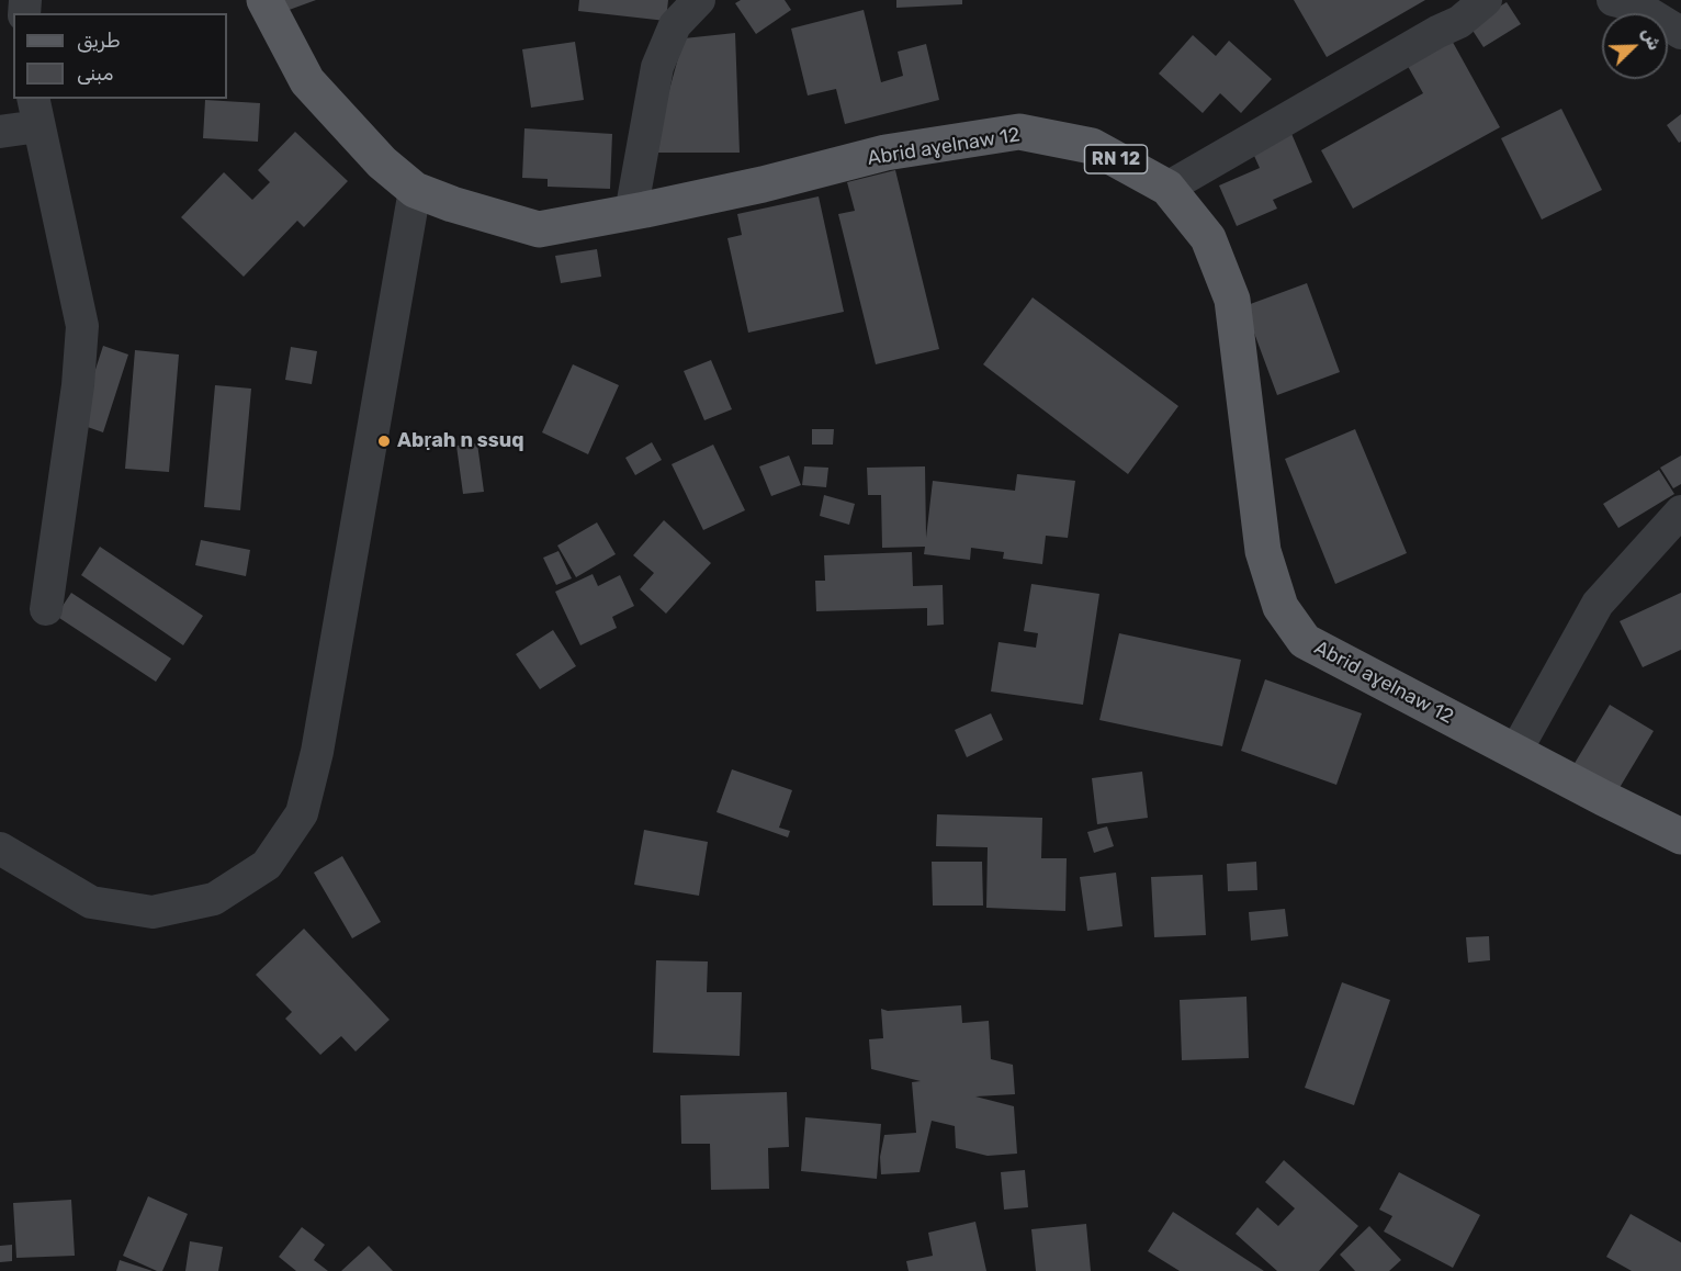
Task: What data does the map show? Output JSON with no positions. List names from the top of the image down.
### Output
{
  "streets": {
    "main road": ["Abrid aɣelnaw 12", "RN 12"]
  },
  "places": ["Abṛah n ssuq"],
  "legend": ["طريق", "مبنى"],
  "north": "top right"
}
